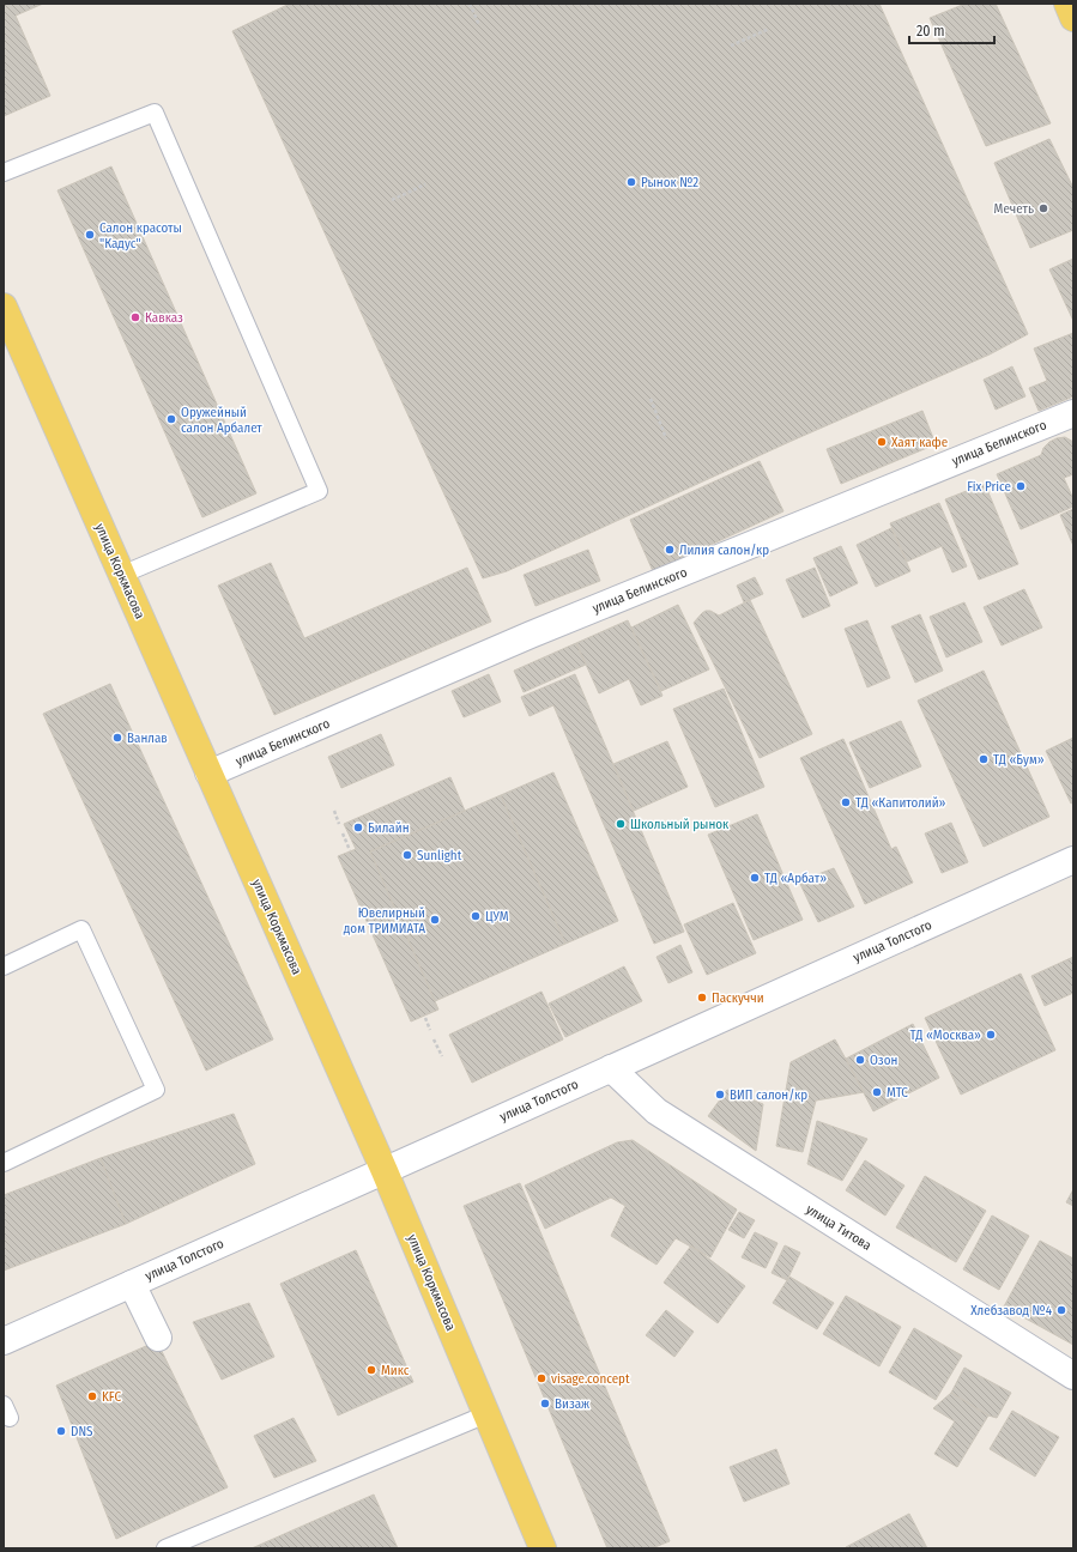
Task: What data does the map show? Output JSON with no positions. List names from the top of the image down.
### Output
{
  "streets": {
    "main road": ["улица Коркмасова"],
    "street": ["улица Белинского", "улица Толстого", "улица Титова"]
  },
  "crossings": [
    ["улица Белинского", "улица Коркмасова"],
    ["улица Коркмасова", "улица Толстого"],
    ["улица Толстого", "улица Титова"]
  ],
  "places": [
    "Рынок №2",
    "Мечеть",
    "Салон красоты \"Кадус\"",
    "Кавказ",
    "Оружейный салон Арбалет",
    "Хаят кафе",
    "Fix Price",
    "Лилия салон/кр",
    "Ванлав",
    "ТД «Бум»",
    "ТД «Капитолий»",
    "Школьный рынок",
    "Билайн",
    "Sunlight",
    "ТД «Арбат»",
    "ЦУМ",
    "Ювелирный дом ТРИМИАТА",
    "Паскуччи",
    "ТД «Москва»",
    "Озон",
    "МТС",
    "ВИП салон/кр",
    "Хлебзавод №4",
    "Микс",
    "visage.concept",
    "KFC",
    "Визаж",
    "DNS"
  ],
  "scale_bar": "20 m"
}
